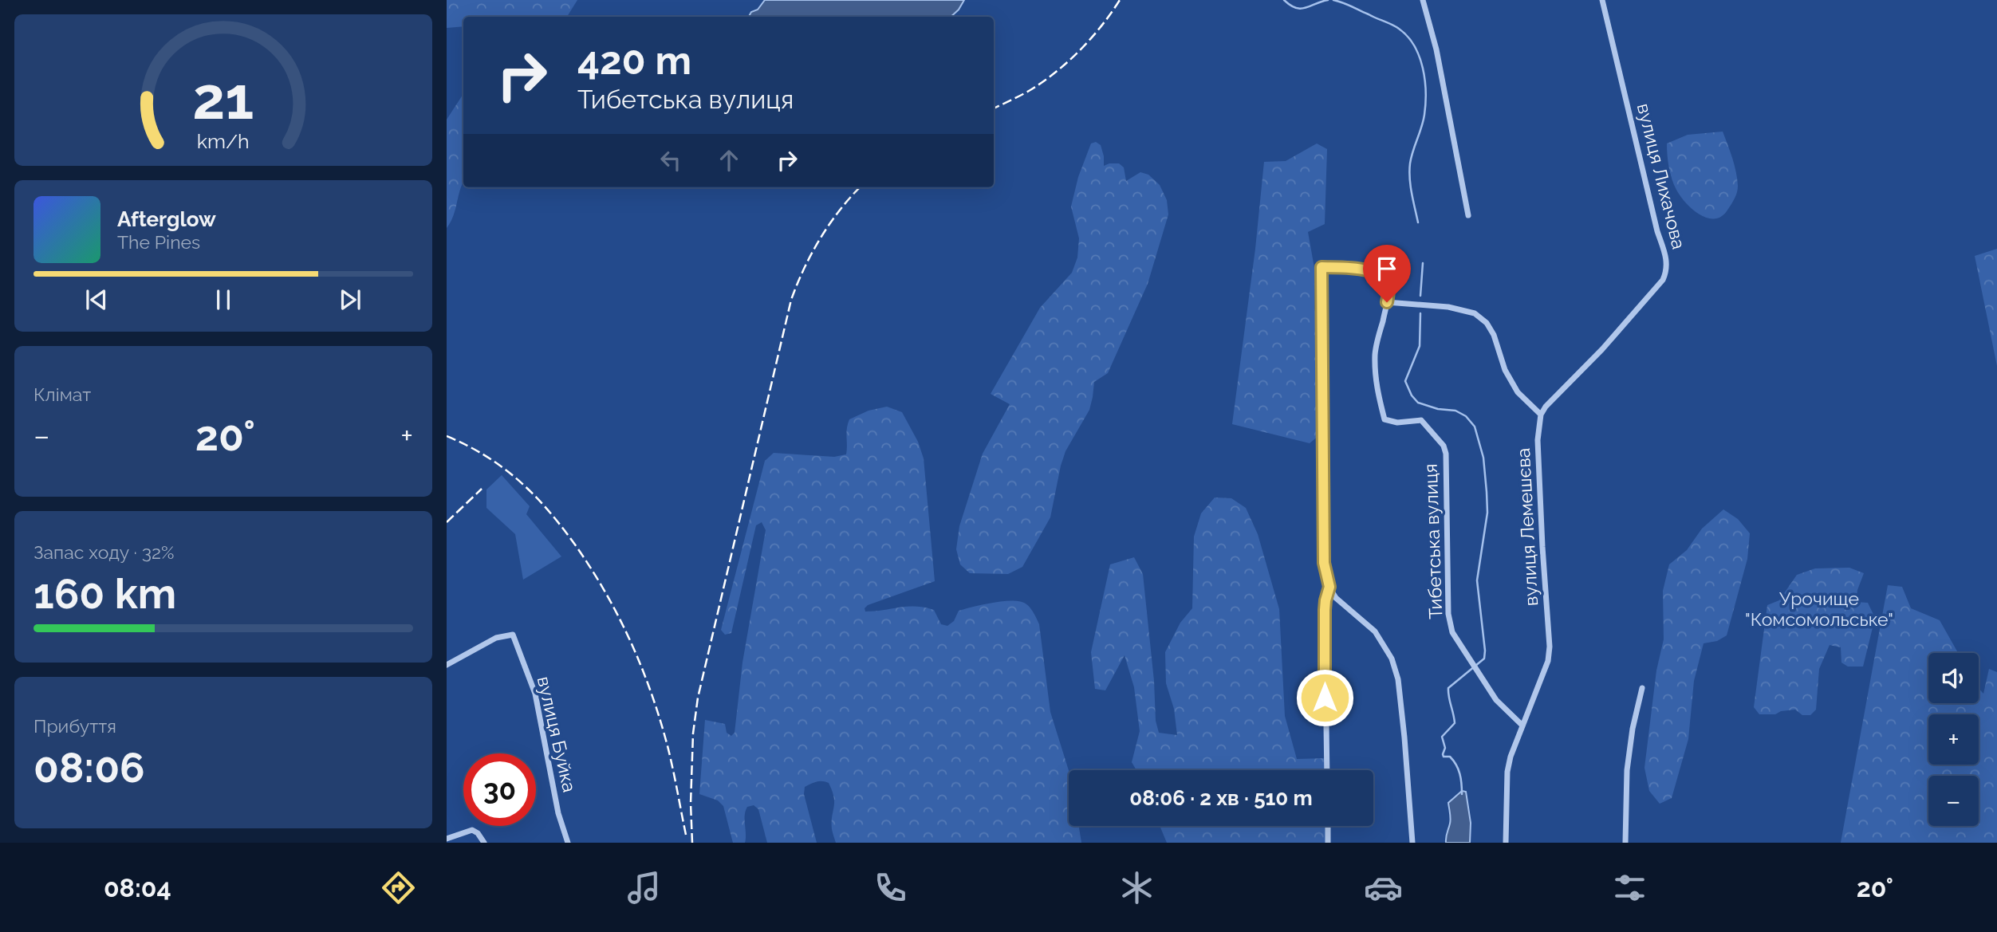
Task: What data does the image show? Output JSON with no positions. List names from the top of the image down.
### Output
{
  "streets": {
    "street": [
      "вулиця Лихачова",
      "вулиця Лемешєва",
      "Тибетська вулиця",
      "вулиця Буйка"
    ]
  },
  "crossings": [
    ["вулиця Лихачова", "вулиця Лемешєва"],
    ["вулиця Лемешєва", "Тибетська вулиця"]
  ],
  "parks": ["Урочище \"Комсомольське\""],
  "page": {
    "turn": ["420 m", "Тибетська вулиця"],
    "song": ["Afterglow", "The Pines"],
    "tile": [
      "Клімат",
      ["Запас ходу · 32%", "160 km"],
      ["Прибуття", "08:06"]
    ],
    "heat": ["−", "20°", "+"],
    "map_buttons": ["+", "−"],
    "limit": "30",
    "trip": "08:06 · 2 хв · 510 m",
    "tabs": ["08:04", "20°"],
    "gauge": ["21", "km/h"]
  }
}
